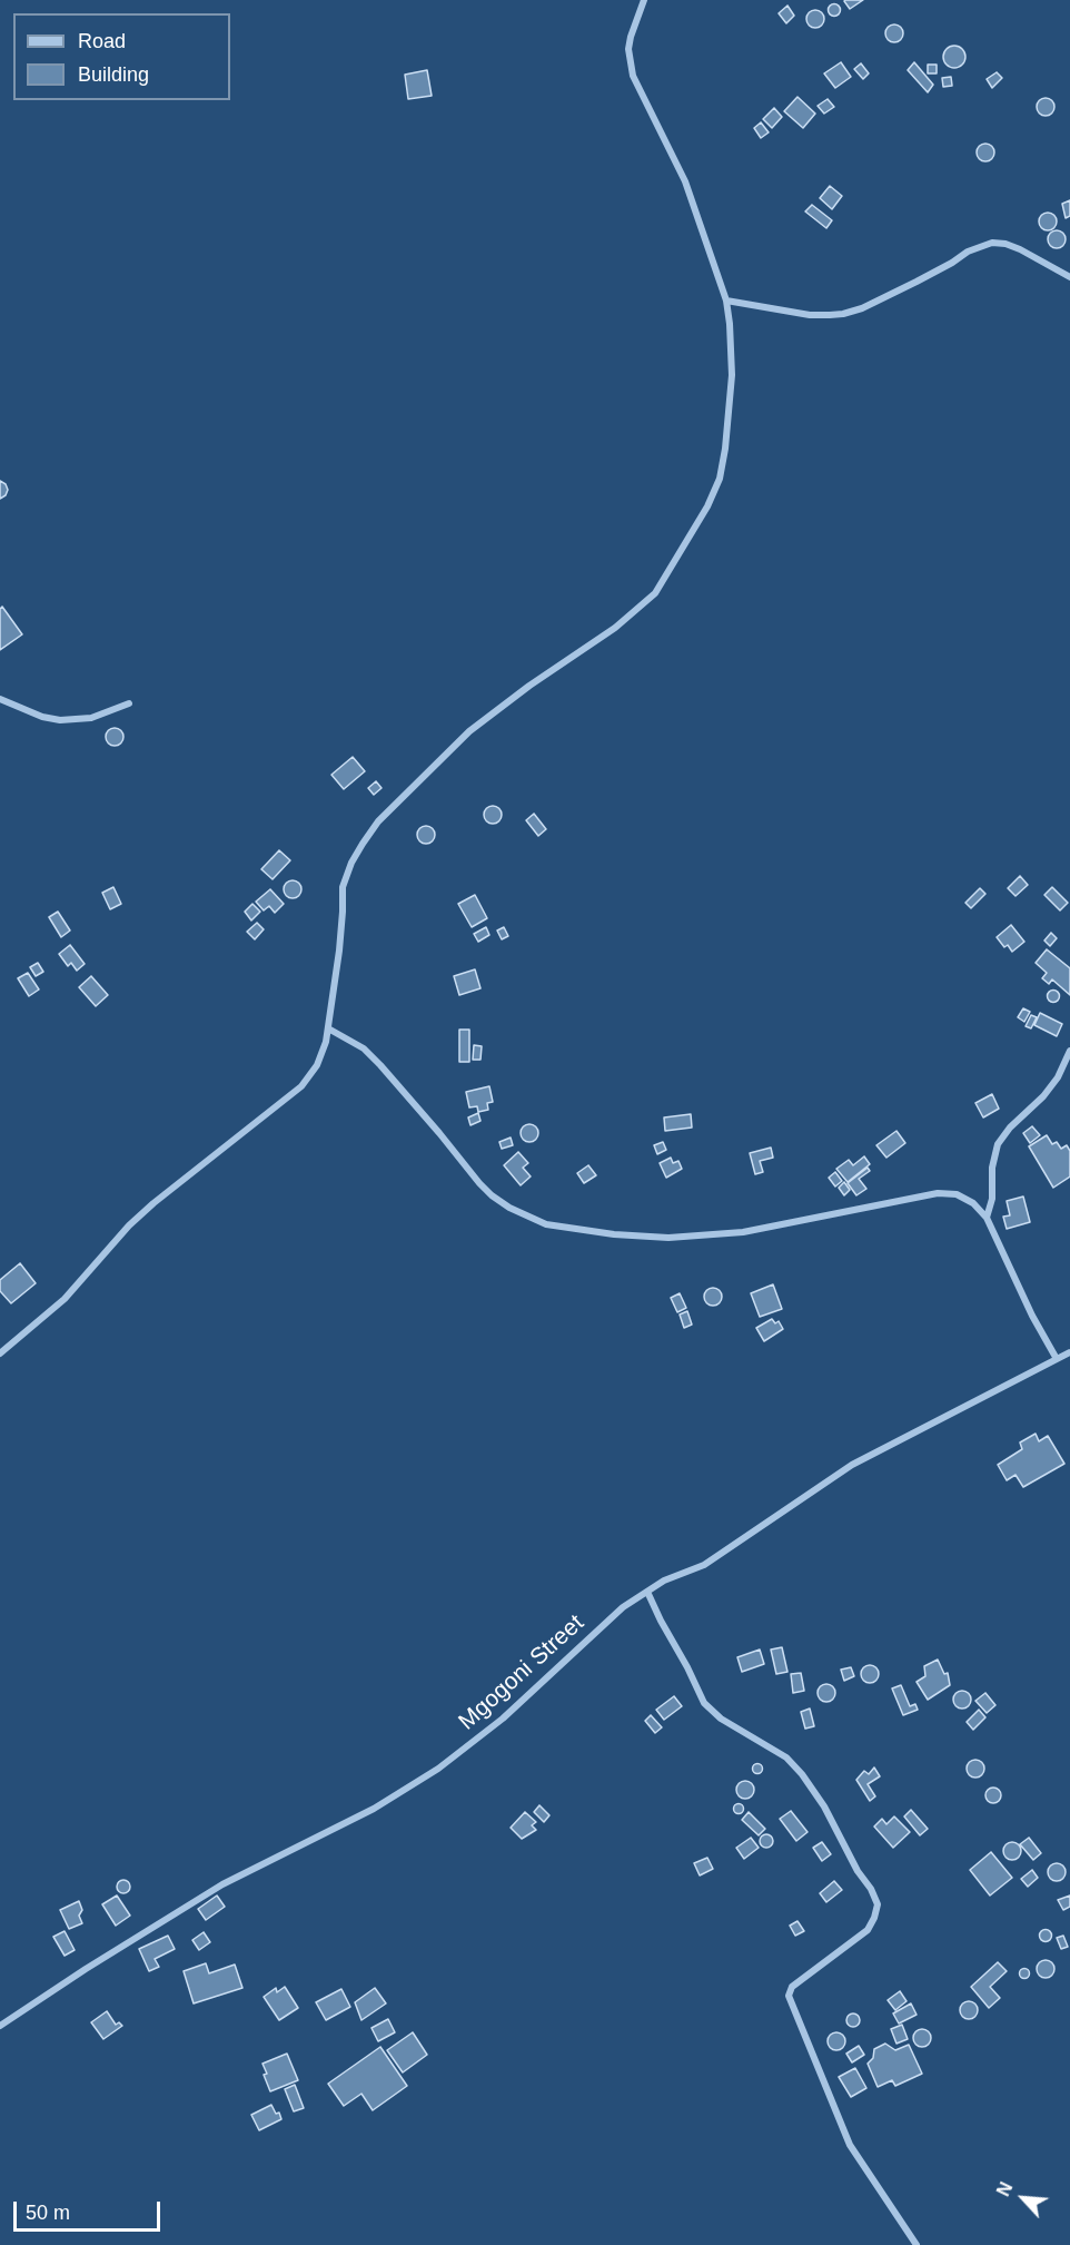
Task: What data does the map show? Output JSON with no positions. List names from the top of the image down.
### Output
{
  "streets": {
    "street": ["Mgogoni Street"]
  },
  "legend": ["Road", "Building"],
  "scale_bar": "50 m",
  "north": "top left"
}
